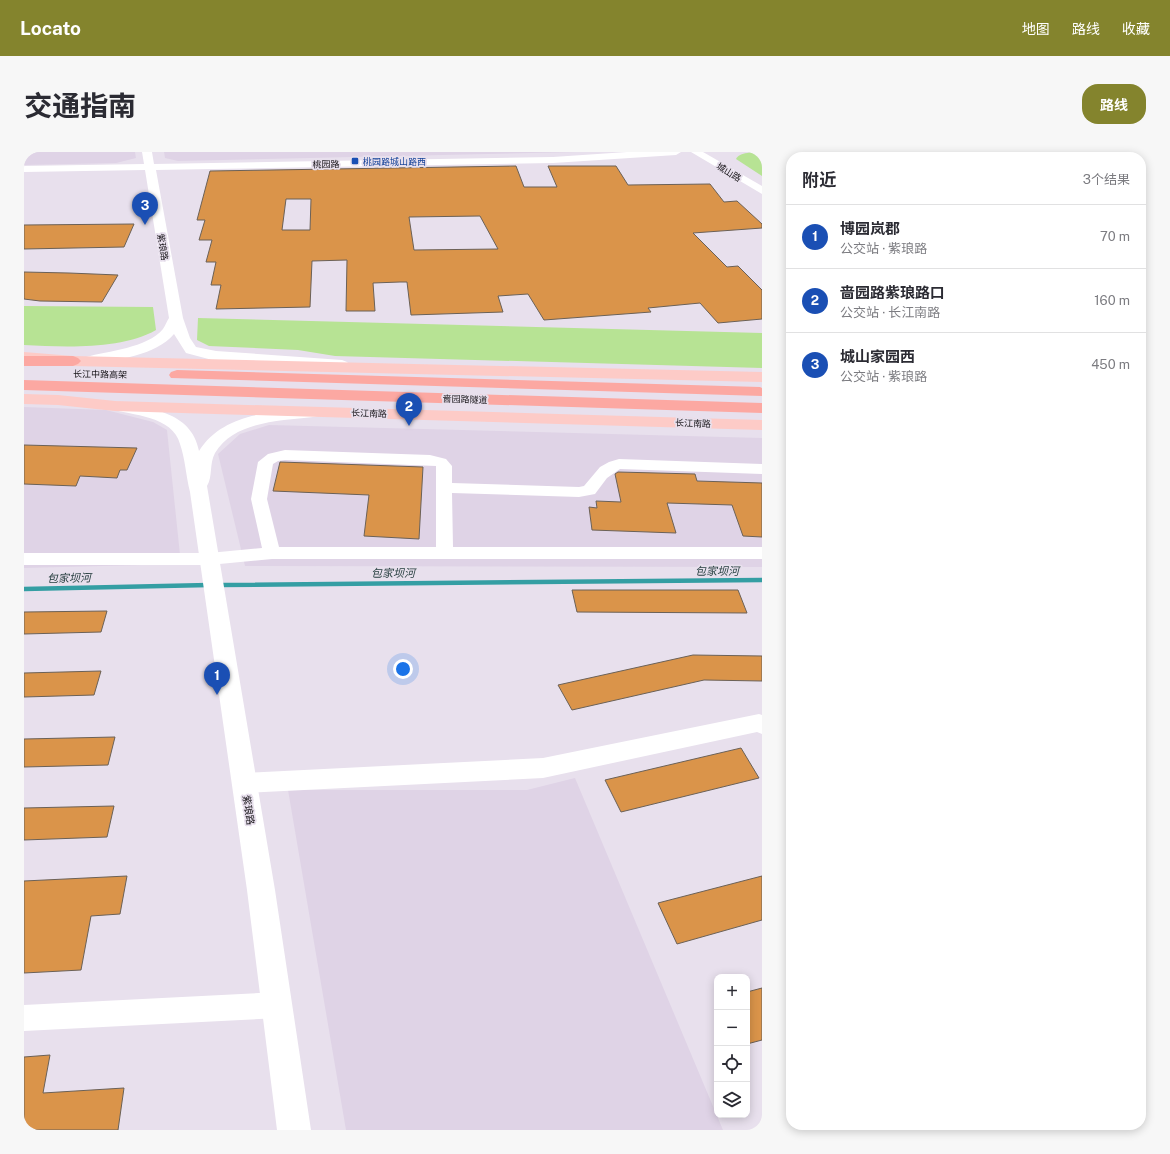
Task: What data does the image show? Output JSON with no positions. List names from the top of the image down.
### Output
{
  "streets": {
    "highway": ["长江中路高架", "啬园路隧道"],
    "main road": ["长江南路"],
    "street": ["桃园路", "城山路", "紫琅路"]
  },
  "crossings": [
    ["桃园路", "紫琅路"],
    ["长江中路高架", "啬园路隧道"],
    ["长江中路高架", "长江南路"]
  ],
  "water": ["包家坝河"],
  "places": {
    "transit": ["桃园路城山路西"]
  },
  "page": {
    "header": "Locato",
    "nav": ["地图", "路线", "收藏"],
    "title": "交通指南",
    "buttons": "路线",
    "heading": ["附近", "3个结果"],
    "pins": ["3", "2", "1"],
    "list": [
      {
        "mark": "1",
        "name": "博园岚郡",
        "note": "公交站 · 紫琅路",
        "value": "70 m"
      },
      {
        "mark": "2",
        "name": "啬园路紫琅路口",
        "note": "公交站 · 长江南路",
        "value": "160 m"
      },
      {
        "mark": "3",
        "name": "城山家园西",
        "note": "公交站 · 紫琅路",
        "value": "450 m"
      }
    ],
    "map_buttons": ["+", "−"]
  }
}
